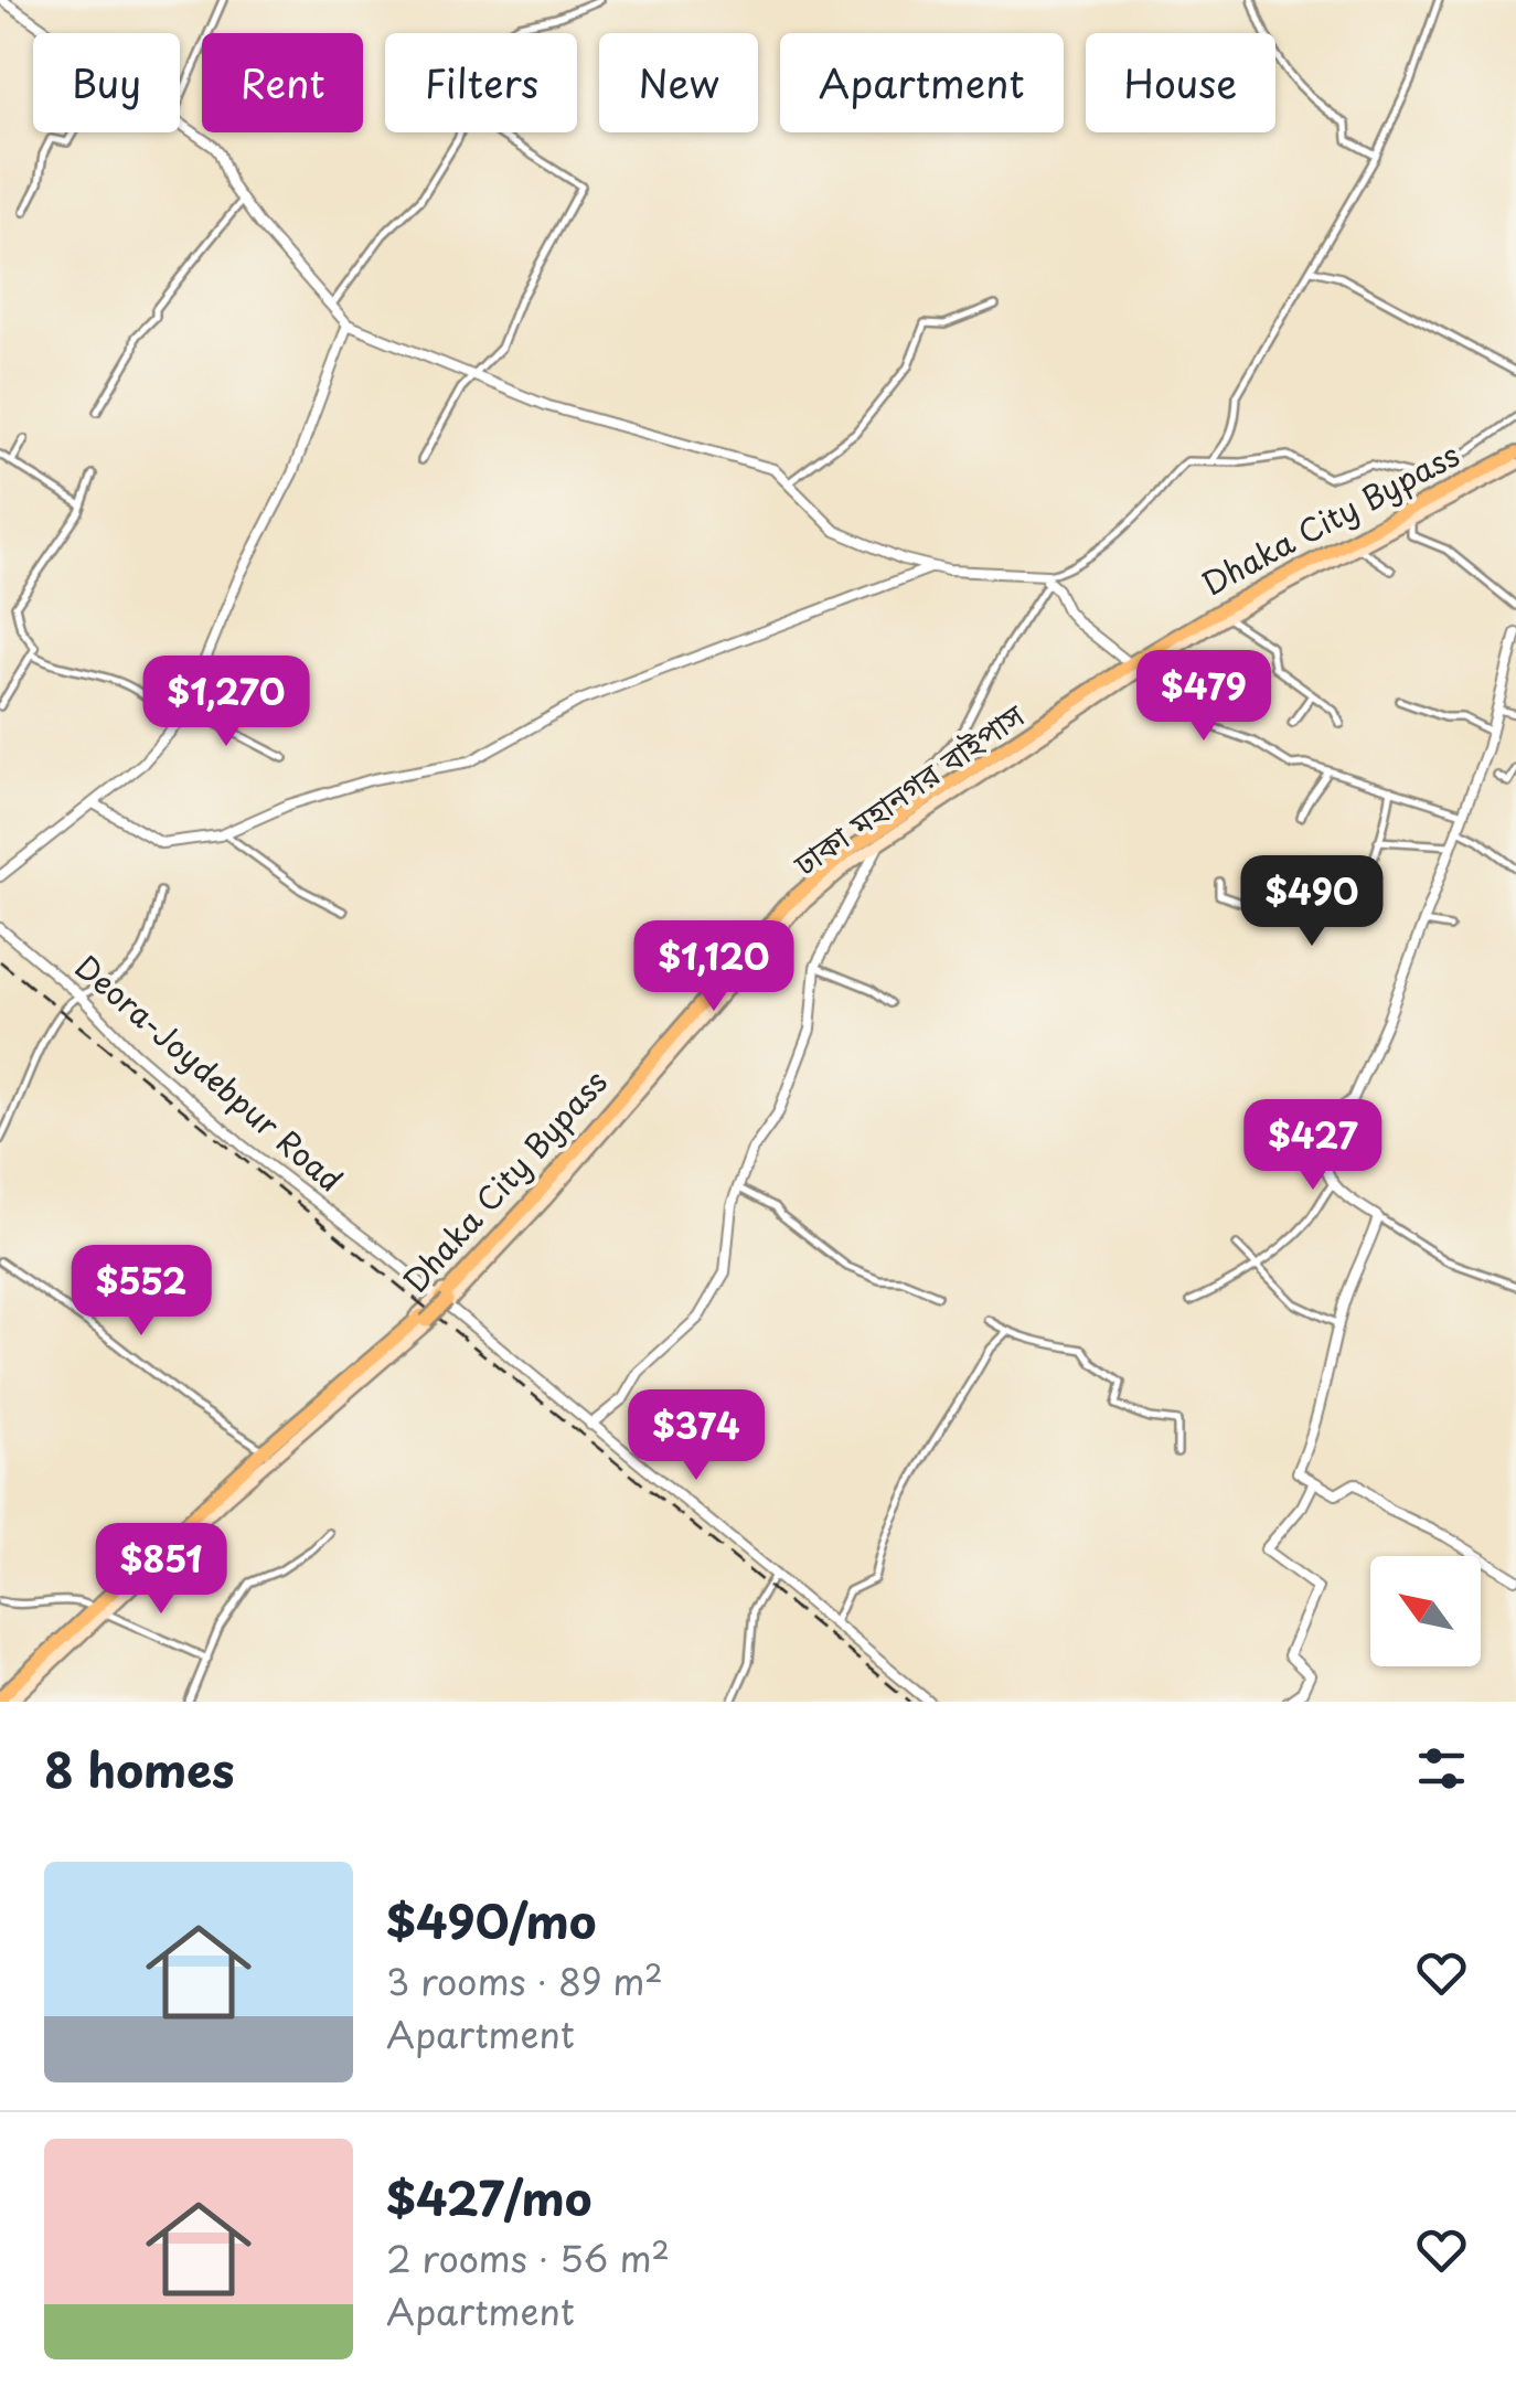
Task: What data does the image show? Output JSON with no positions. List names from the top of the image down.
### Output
{
  "streets": {
    "highway": ["ঢাকা মহানগর বাইপাস"],
    "street": ["Deora-Joydebpur Road"]
  },
  "crossings": [
    ["ঢাকা মহানগর বাইপাস", "Deora-Joydebpur Road"]
  ],
  "north": "top left",
  "page": {
    "chip": [
      "Buy",
      "Rent",
      "Filters",
      "New",
      "Apartment",
      "House"
    ],
    "price": [
      "$479",
      "$1,270",
      "$490",
      "$1,120",
      "$427",
      "$552",
      "$374",
      "$851"
    ],
    "heading": "8 homes",
    "list": [
      {
        "name": "$490/mo",
        "note": "3 rooms · 89 m² · Apartment"
      },
      {
        "name": "$427/mo",
        "note": "2 rooms · 56 m² · Apartment"
      }
    ]
  }
}
